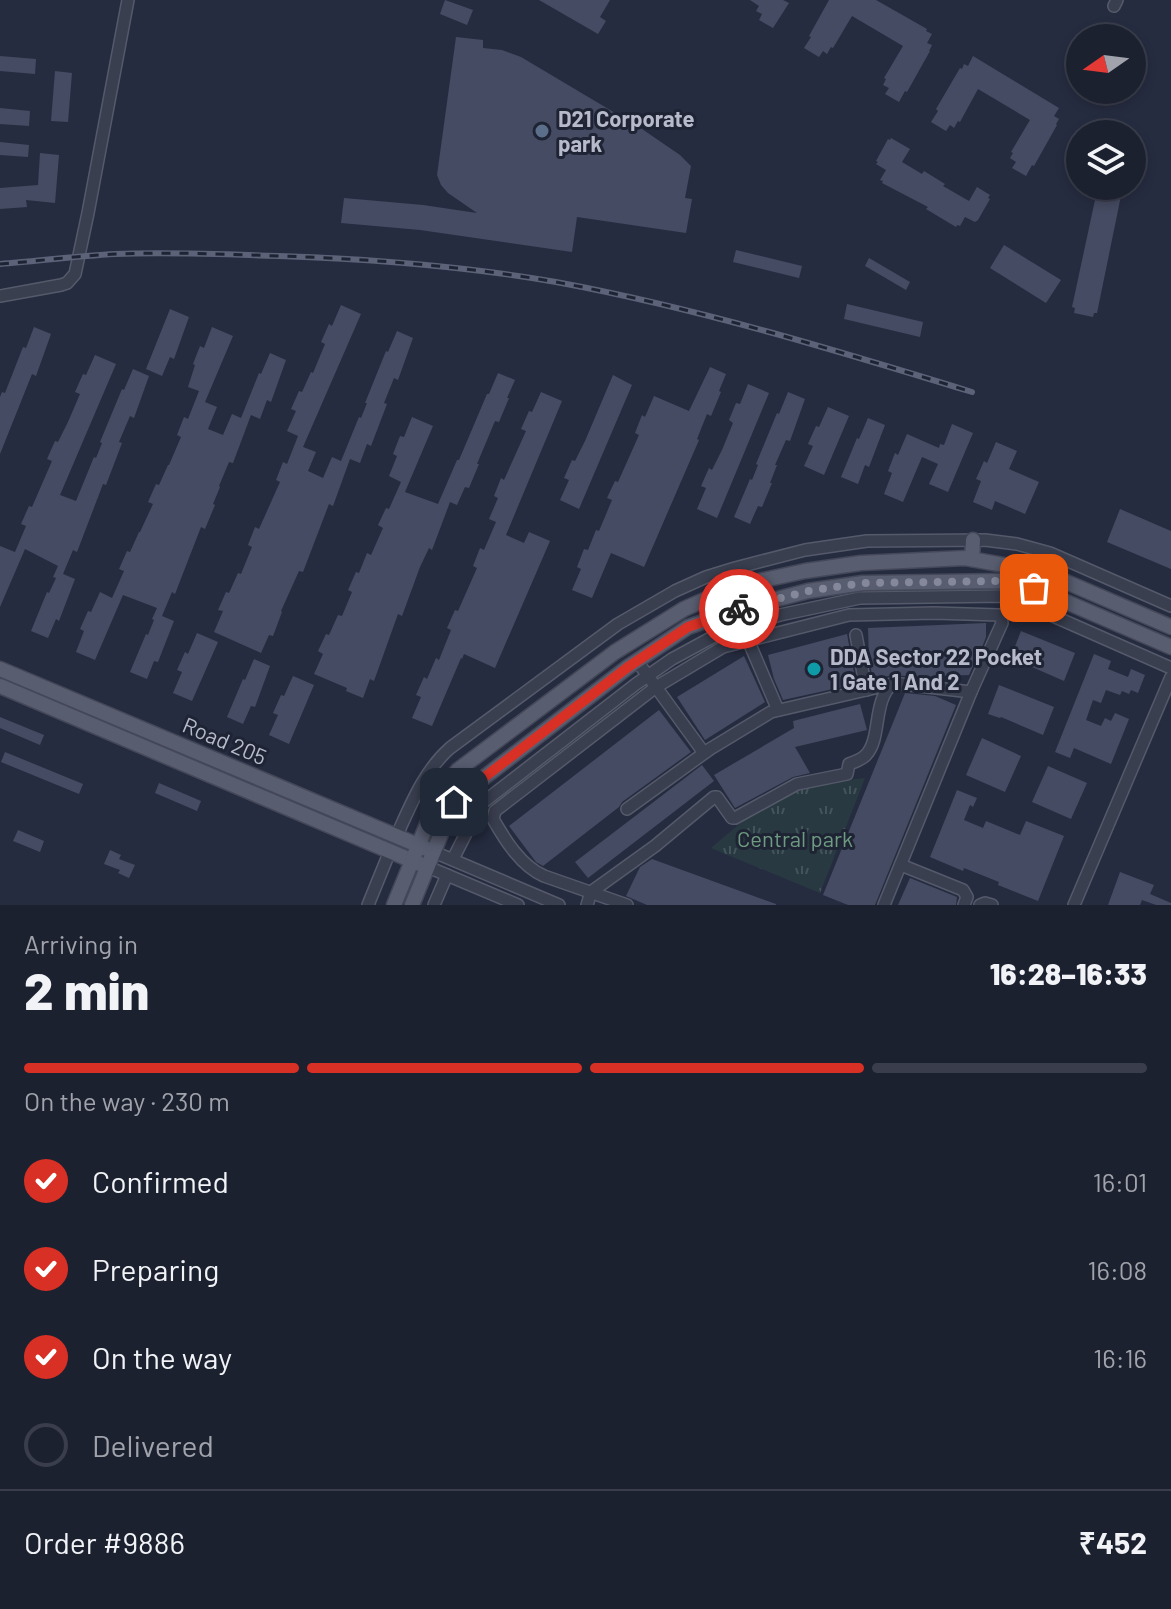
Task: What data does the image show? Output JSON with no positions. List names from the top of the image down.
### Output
{
  "streets": {
    "main road": ["Road 205"]
  },
  "parks": ["Central park"],
  "places": ["D21 Corporate park", "DDA Sector 22 Pocket 1 Gate 1 And 2"],
  "north": "left",
  "page": {
    "heading": ["2 min", "Arriving in", "16:28–16:33"],
    "panel": ["Order #9886", "₹452"],
    "bar": "On the way · 230 m",
    "list": [
      ["Confirmed", "16:01"],
      ["Preparing", "16:08"],
      ["On the way", "16:16"],
      "Delivered"
    ]
  }
}
